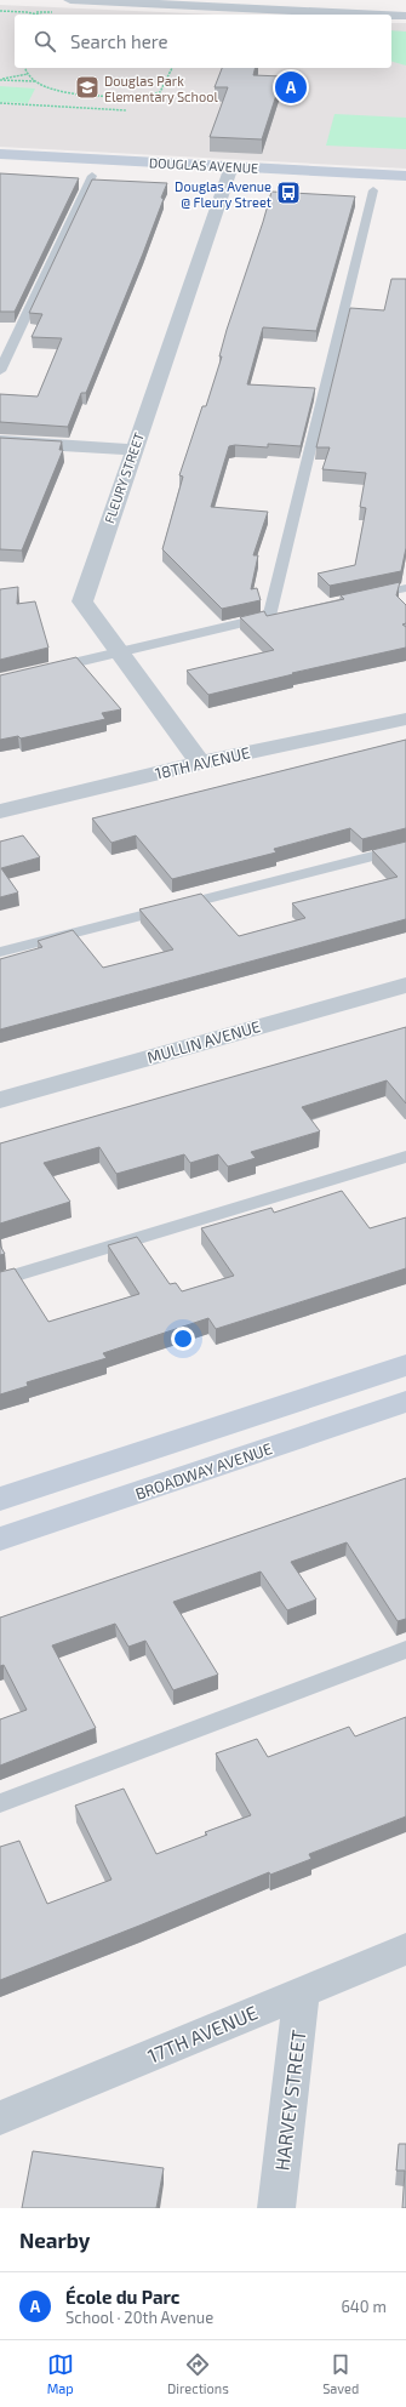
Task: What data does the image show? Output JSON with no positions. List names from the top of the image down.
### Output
{
  "streets": {
    "street": [
      "DOUGLAS AVENUE",
      "FLEURY STREET",
      "18TH AVENUE",
      "MULLIN AVENUE",
      "BROADWAY AVENUE",
      "17TH AVENUE",
      "HARVEY STREET"
    ]
  },
  "crossings": [
    ["DOUGLAS AVENUE", "FLEURY STREET"],
    ["FLEURY STREET", "18TH AVENUE"],
    ["17TH AVENUE", "HARVEY STREET"]
  ],
  "places": {
    "school or university": ["Douglas Park Elementary School"],
    "bus stop": ["Douglas Avenue @ Fleury Street"]
  },
  "page": {
    "search": "Search here",
    "pins": "A",
    "heading": "Nearby",
    "list": [
      {
        "mark": "A",
        "name": "École du Parc",
        "note": "School · 20th Avenue",
        "value": "640 m"
      }
    ],
    "nav": ["Map", "Directions", "Saved"]
  }
}
